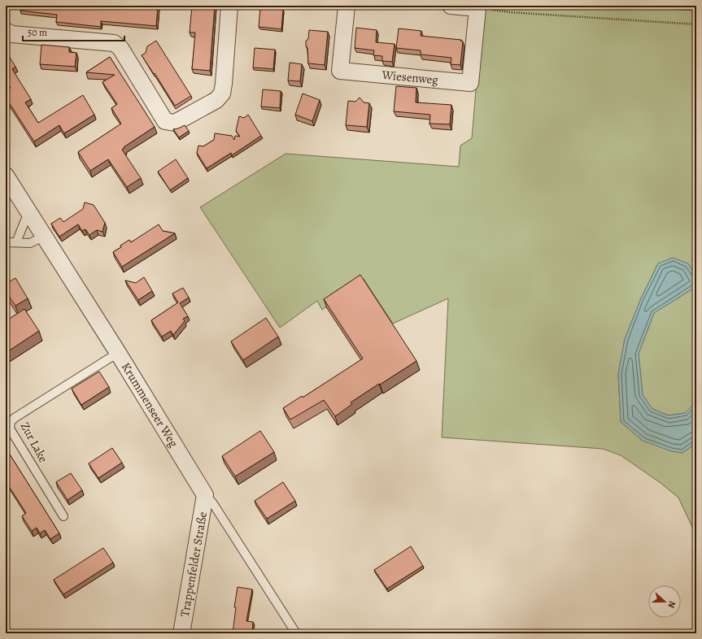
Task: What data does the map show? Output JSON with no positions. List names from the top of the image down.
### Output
{
  "streets": {
    "street": ["Wiesenweg", "Krummenseer Weg", "Trappenfelder Straße"],
    "lane": ["Zur Lake"]
  },
  "crossings": [
    ["Krummenseer Weg", "Zur Lake"],
    ["Krummenseer Weg", "Trappenfelder Straße"]
  ],
  "scale_bar": "50 m",
  "north": "right"
}
